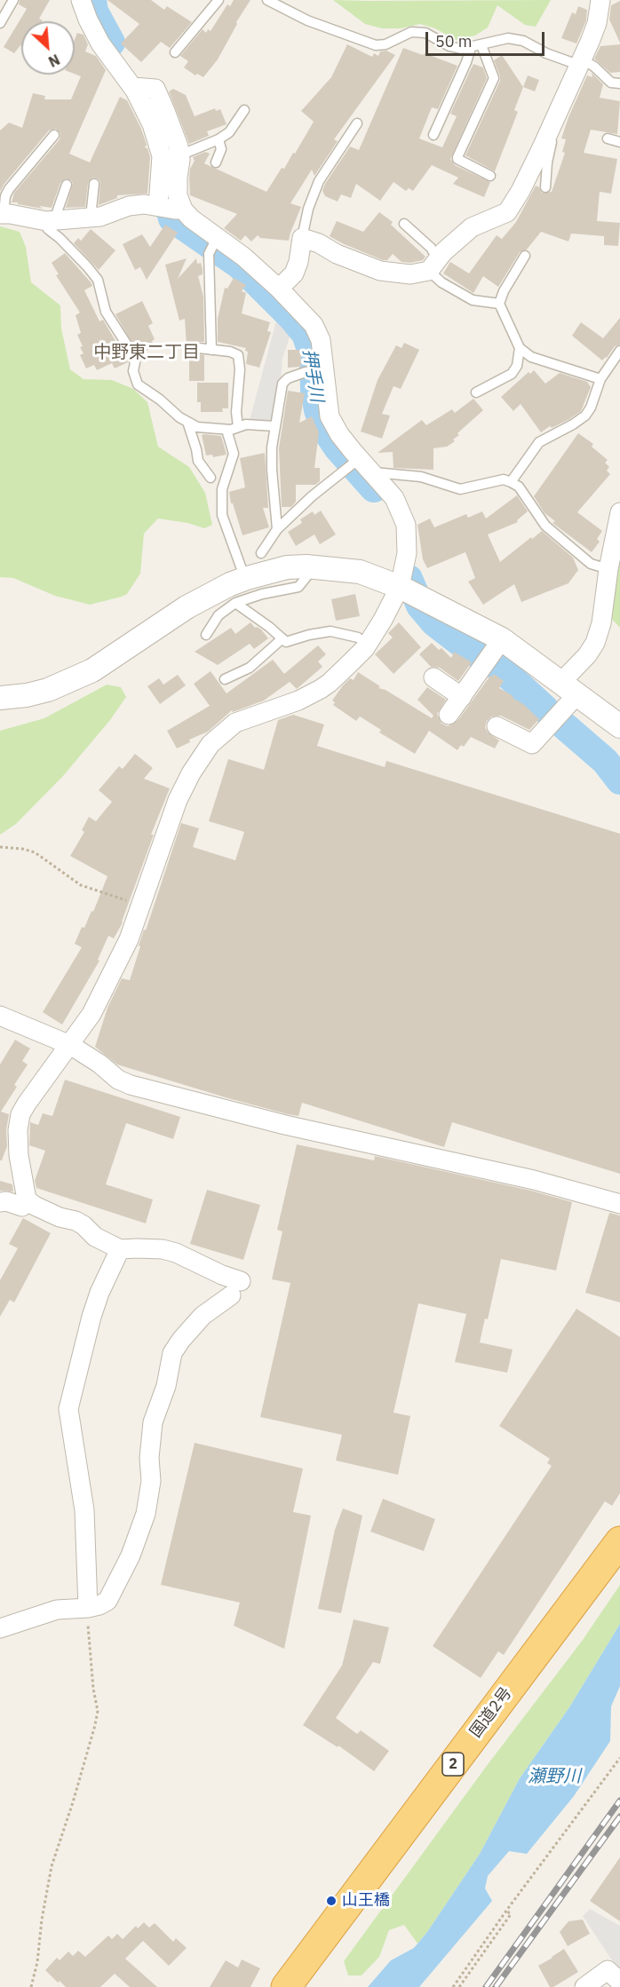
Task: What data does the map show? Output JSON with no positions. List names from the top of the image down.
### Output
{
  "streets": {
    "highway": ["国道2号", "2"]
  },
  "districts": ["中野東二丁目"],
  "water": ["押手川", "瀬野川"],
  "places": ["山王橋"],
  "scale_bar": "50 m",
  "north": "bottom right"
}
